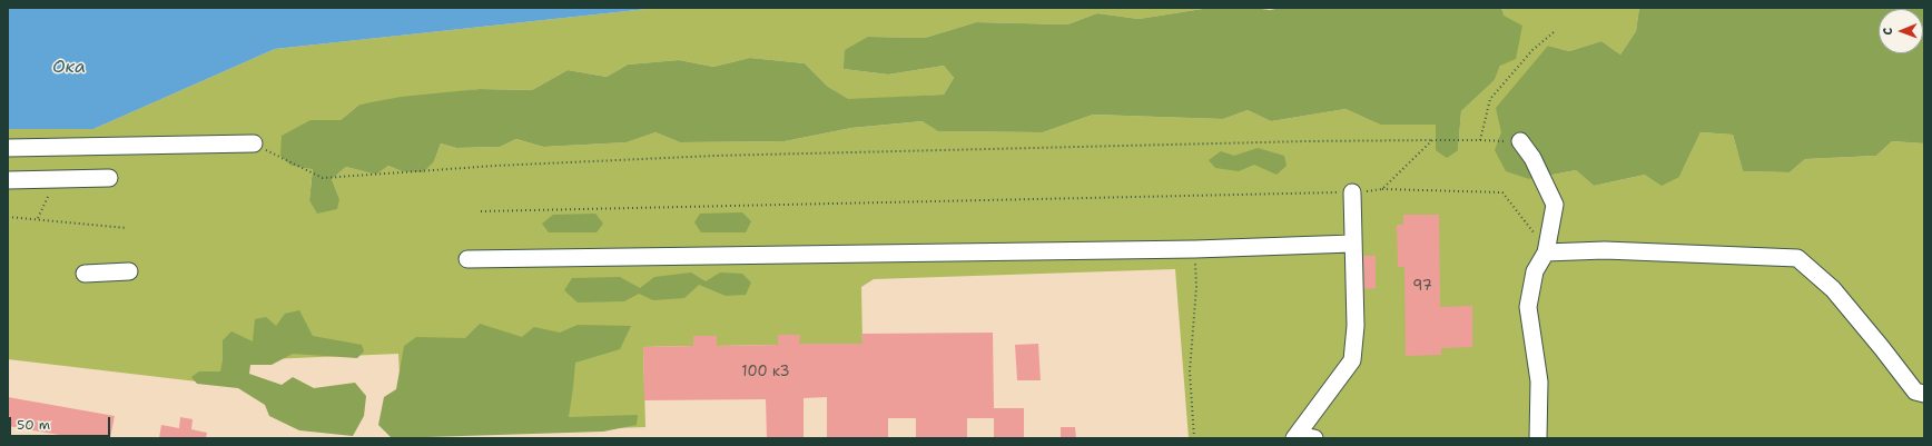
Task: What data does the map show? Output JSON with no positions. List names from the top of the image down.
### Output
{
  "water": ["Ока"],
  "house_numbers": ["97", "100 к3"],
  "scale_bar": "50 m",
  "north": "left"
}
